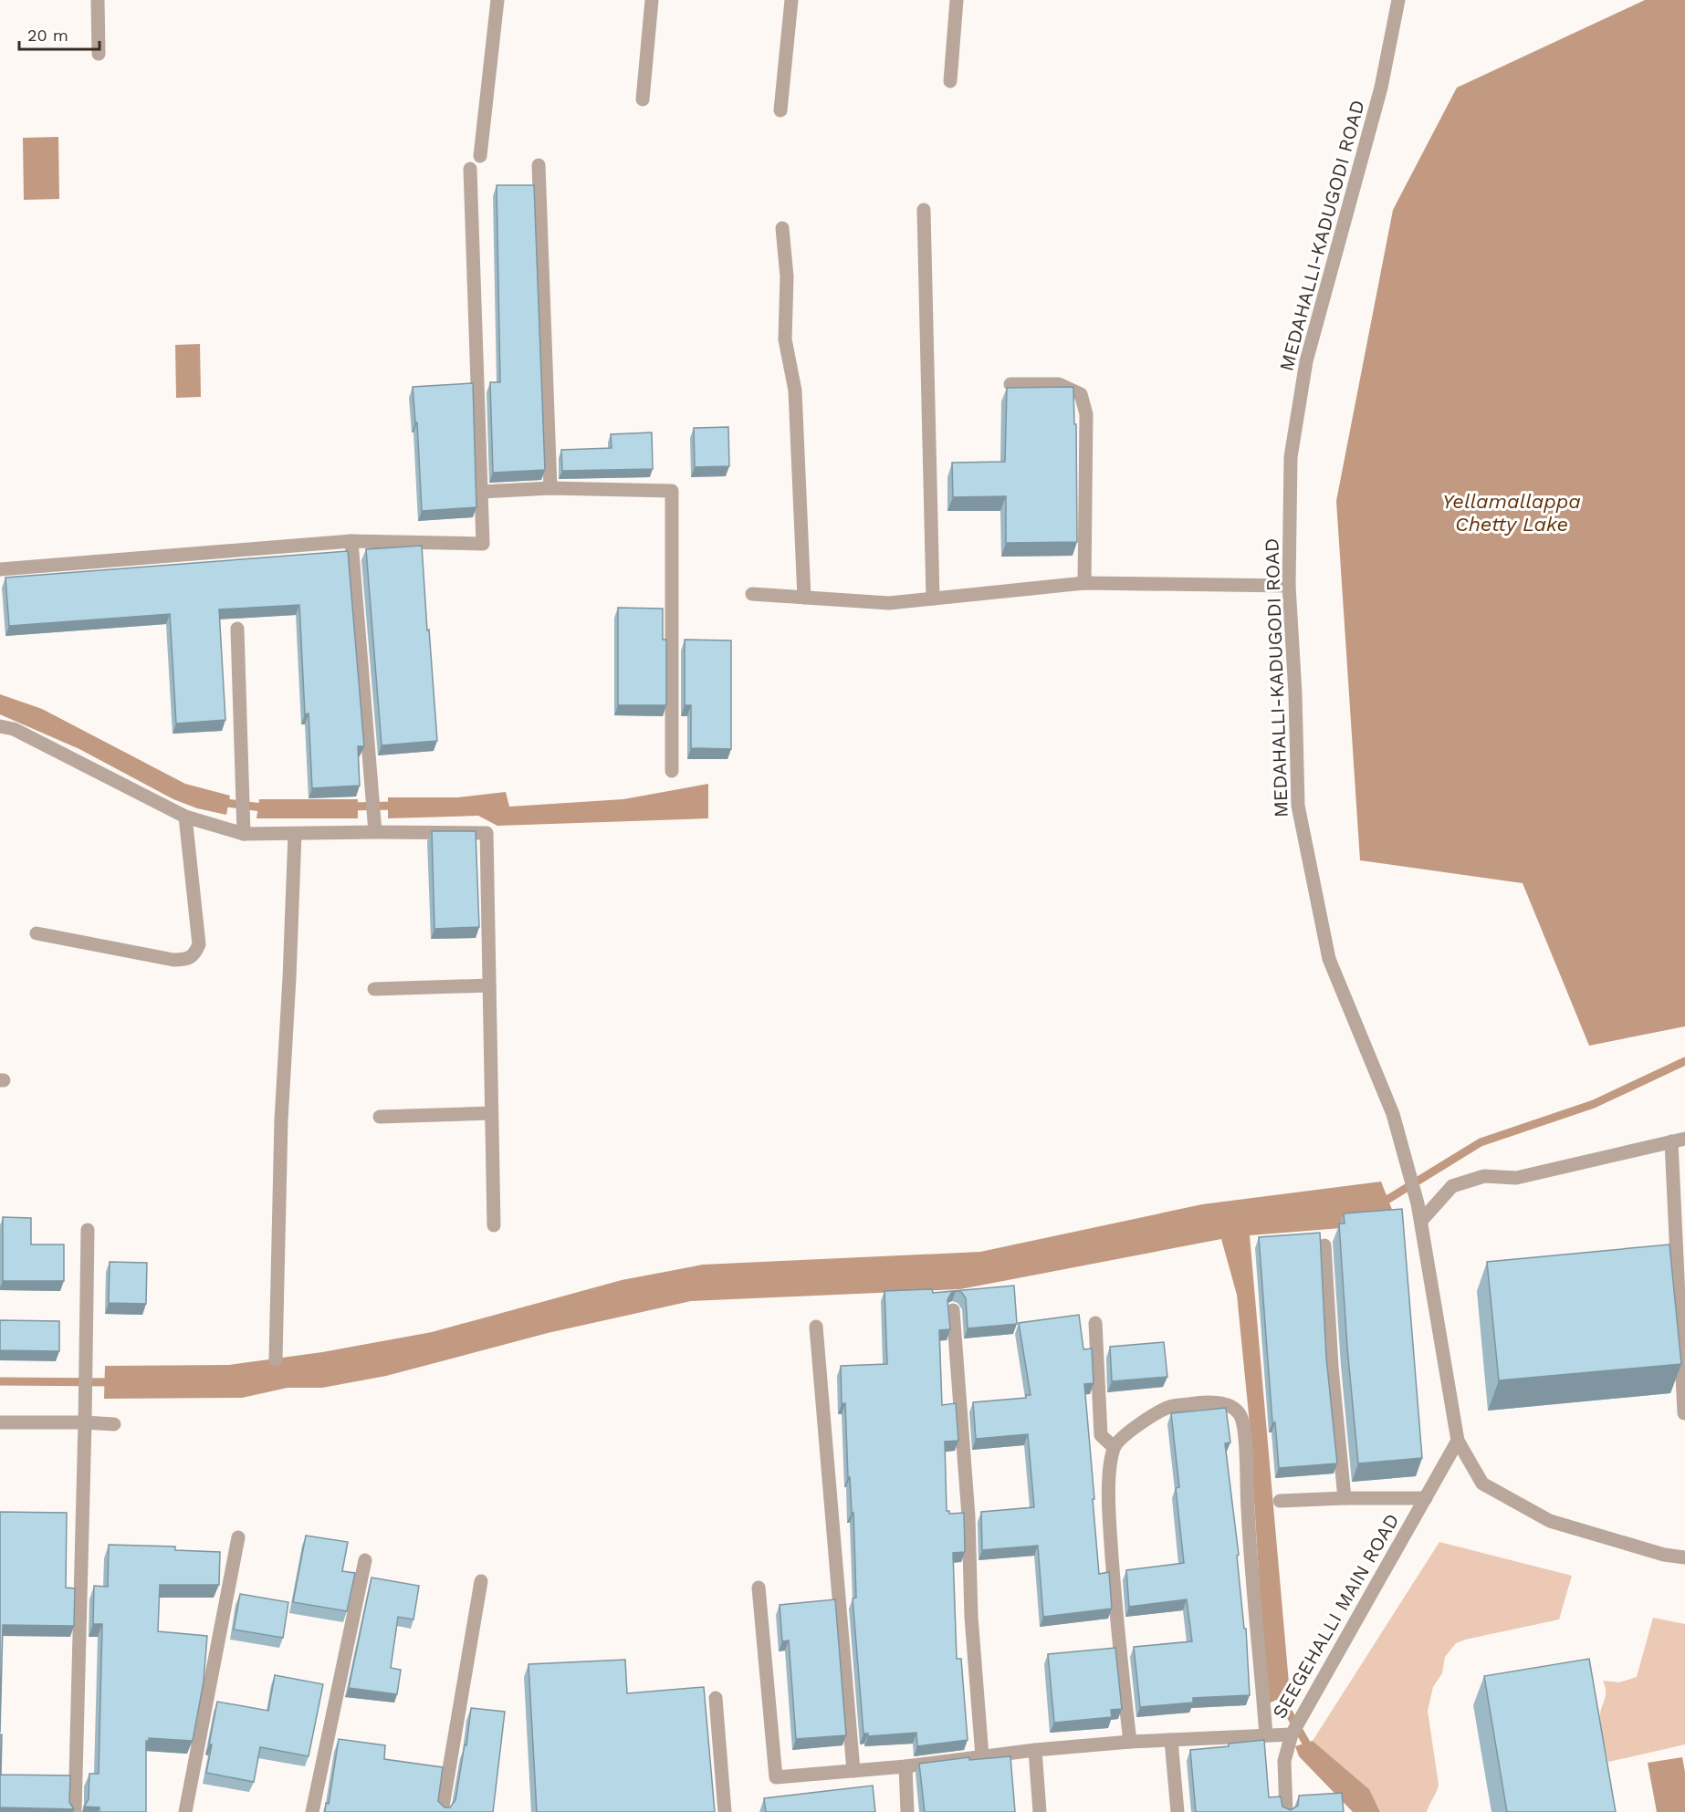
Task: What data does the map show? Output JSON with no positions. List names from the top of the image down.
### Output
{
  "streets": {
    "street": ["MEDAHALLI-KADUGODI ROAD", "SEEGEHALLI MAIN ROAD"]
  },
  "crossings": [
    ["MEDAHALLI-KADUGODI ROAD", "SEEGEHALLI MAIN ROAD"]
  ],
  "water": ["Yellamallappa Chetty Lake"],
  "scale_bar": "20 m"
}
